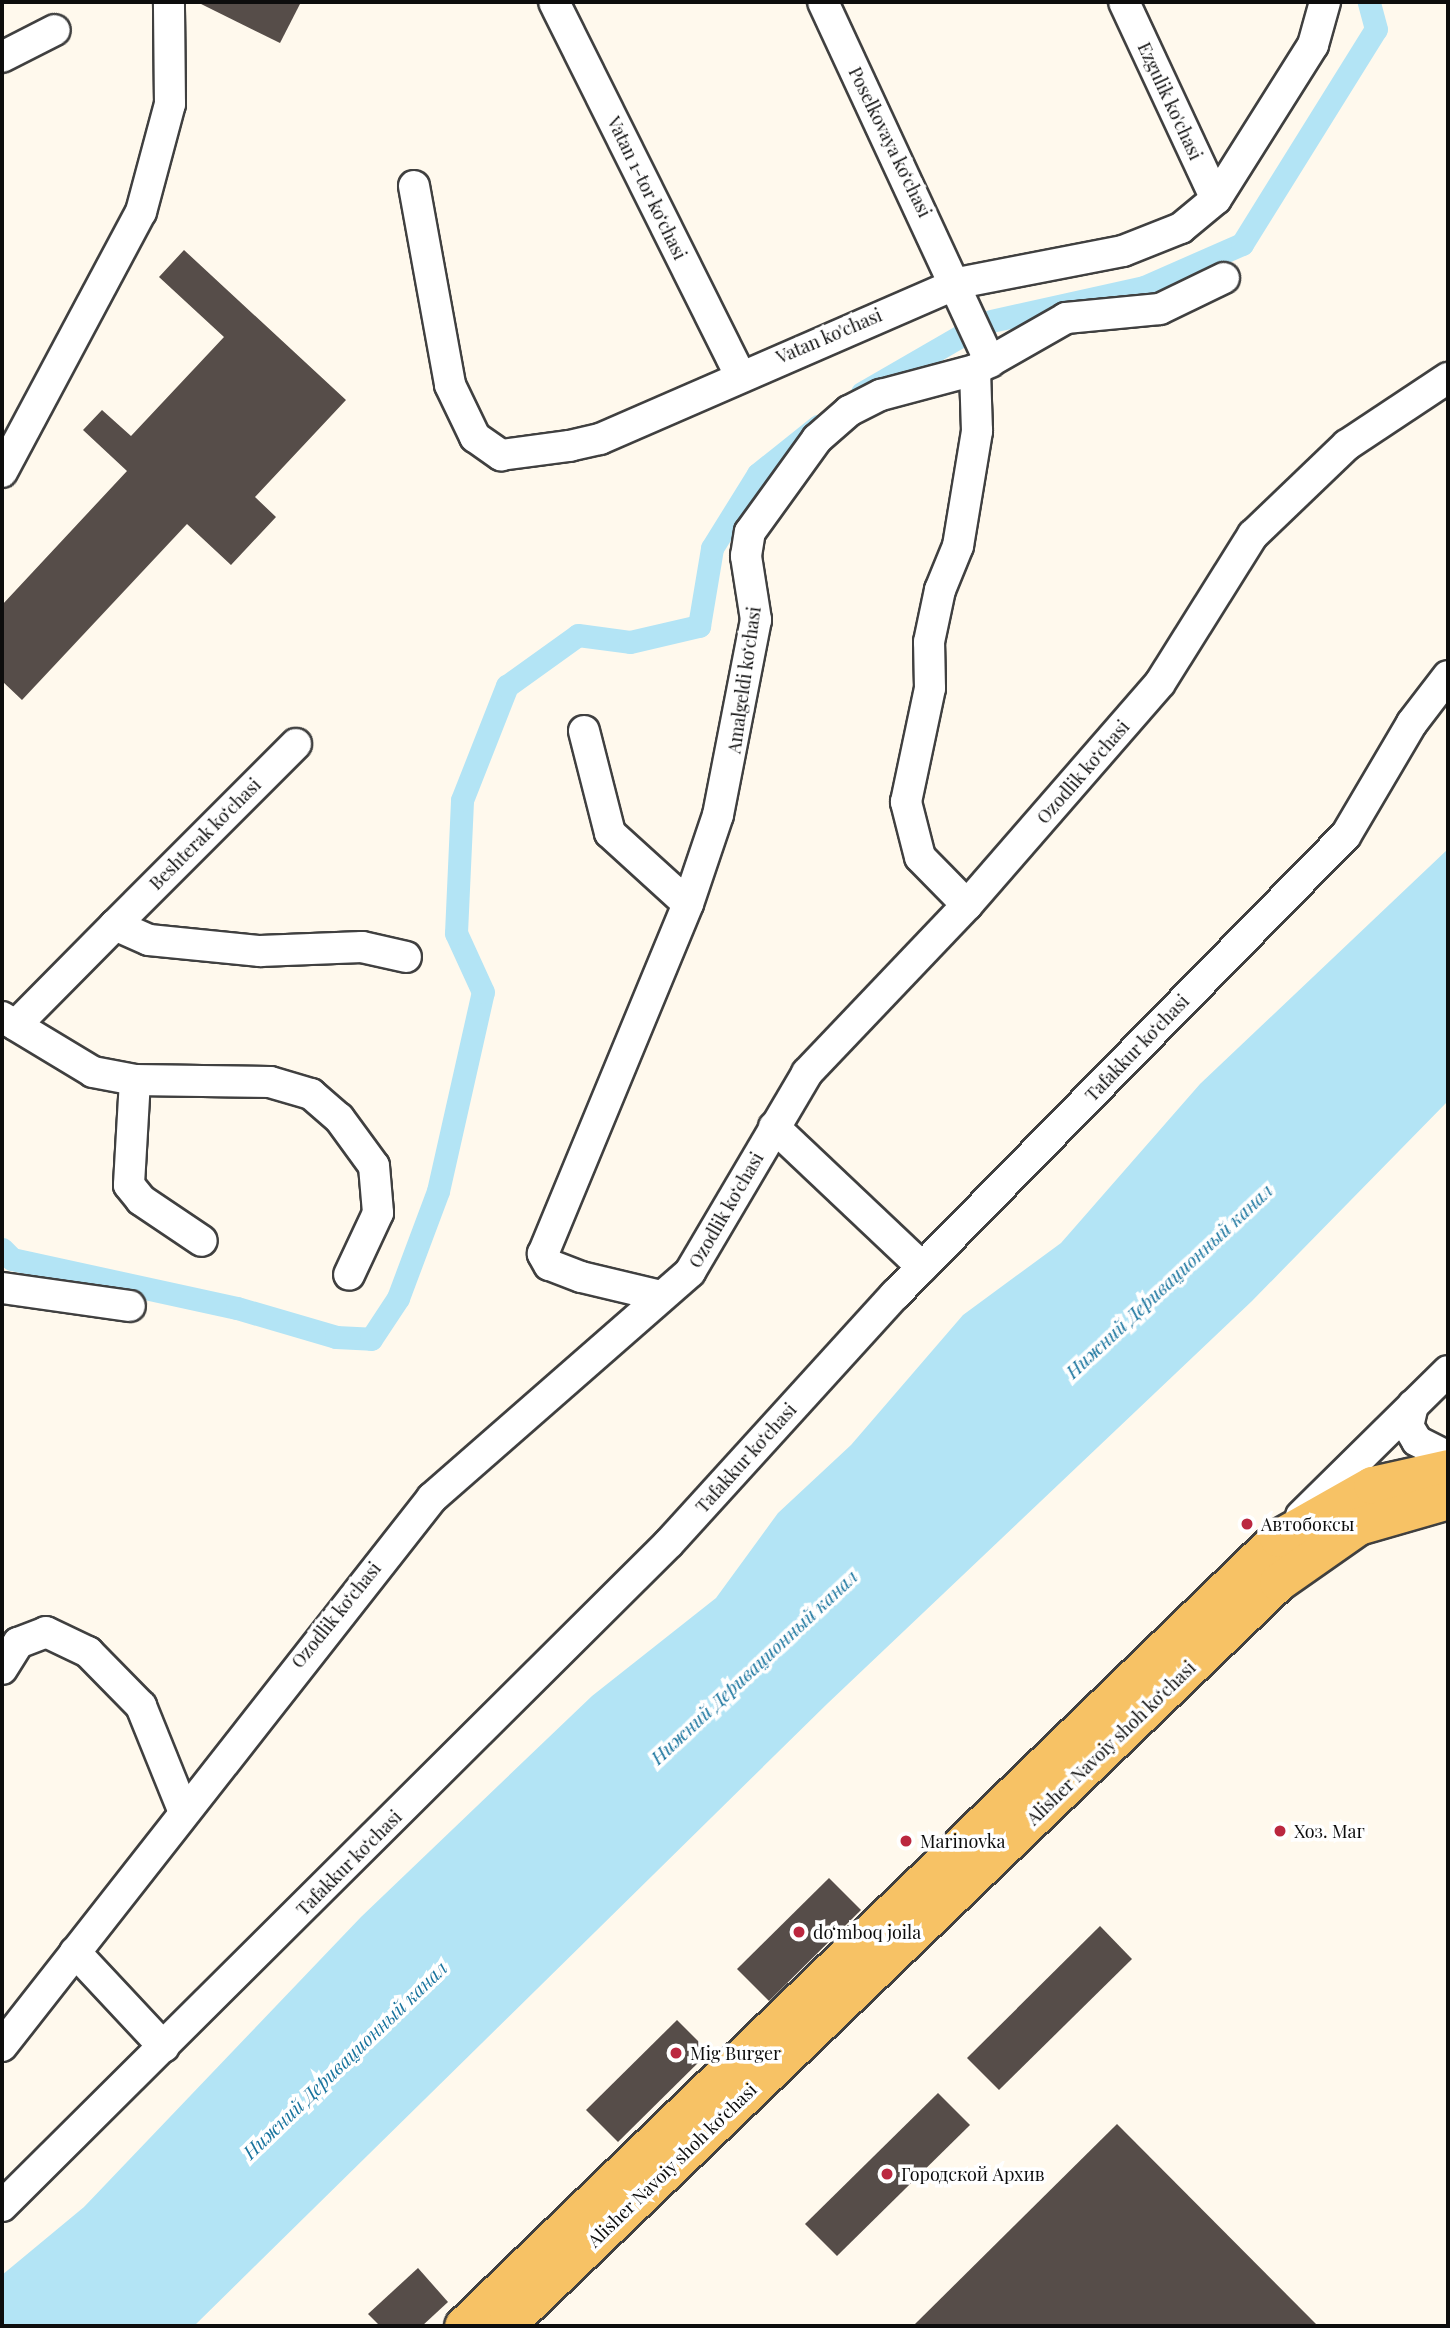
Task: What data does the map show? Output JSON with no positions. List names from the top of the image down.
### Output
{
  "streets": {
    "main road": ["Alisher Navoiy shoh koʻchasi"],
    "street": [
      "Ezgulik ko'chasi",
      "Poselkovaya ko‘chasi",
      "Vatan 1-tor ko‘chasi",
      "Vatan ko'chasi",
      "Amalgeldi ko‘chasi",
      "Ozodlik ko‘chasi",
      "Beshterak ko‘chasi",
      "Tafakkur ko‘chasi"
    ]
  },
  "crossings": [
    ["Ezgulik ko'chasi", "Vatan ko'chasi"],
    ["Poselkovaya ko‘chasi", "Vatan ko'chasi"],
    ["Poselkovaya ko‘chasi", "Amalgeldi ko‘chasi"],
    ["Vatan 1-tor ko‘chasi", "Vatan ko'chasi"],
    ["Amalgeldi ko‘chasi", "Ozodlik ko‘chasi"]
  ],
  "water": ["Нижний Деривационный канал"],
  "places": [
    "Автобоксы",
    "Хоз. Маг",
    "Marinovka",
    "doʻmboq joila",
    "Mig Burger",
    "Городской Архив"
  ]
}
